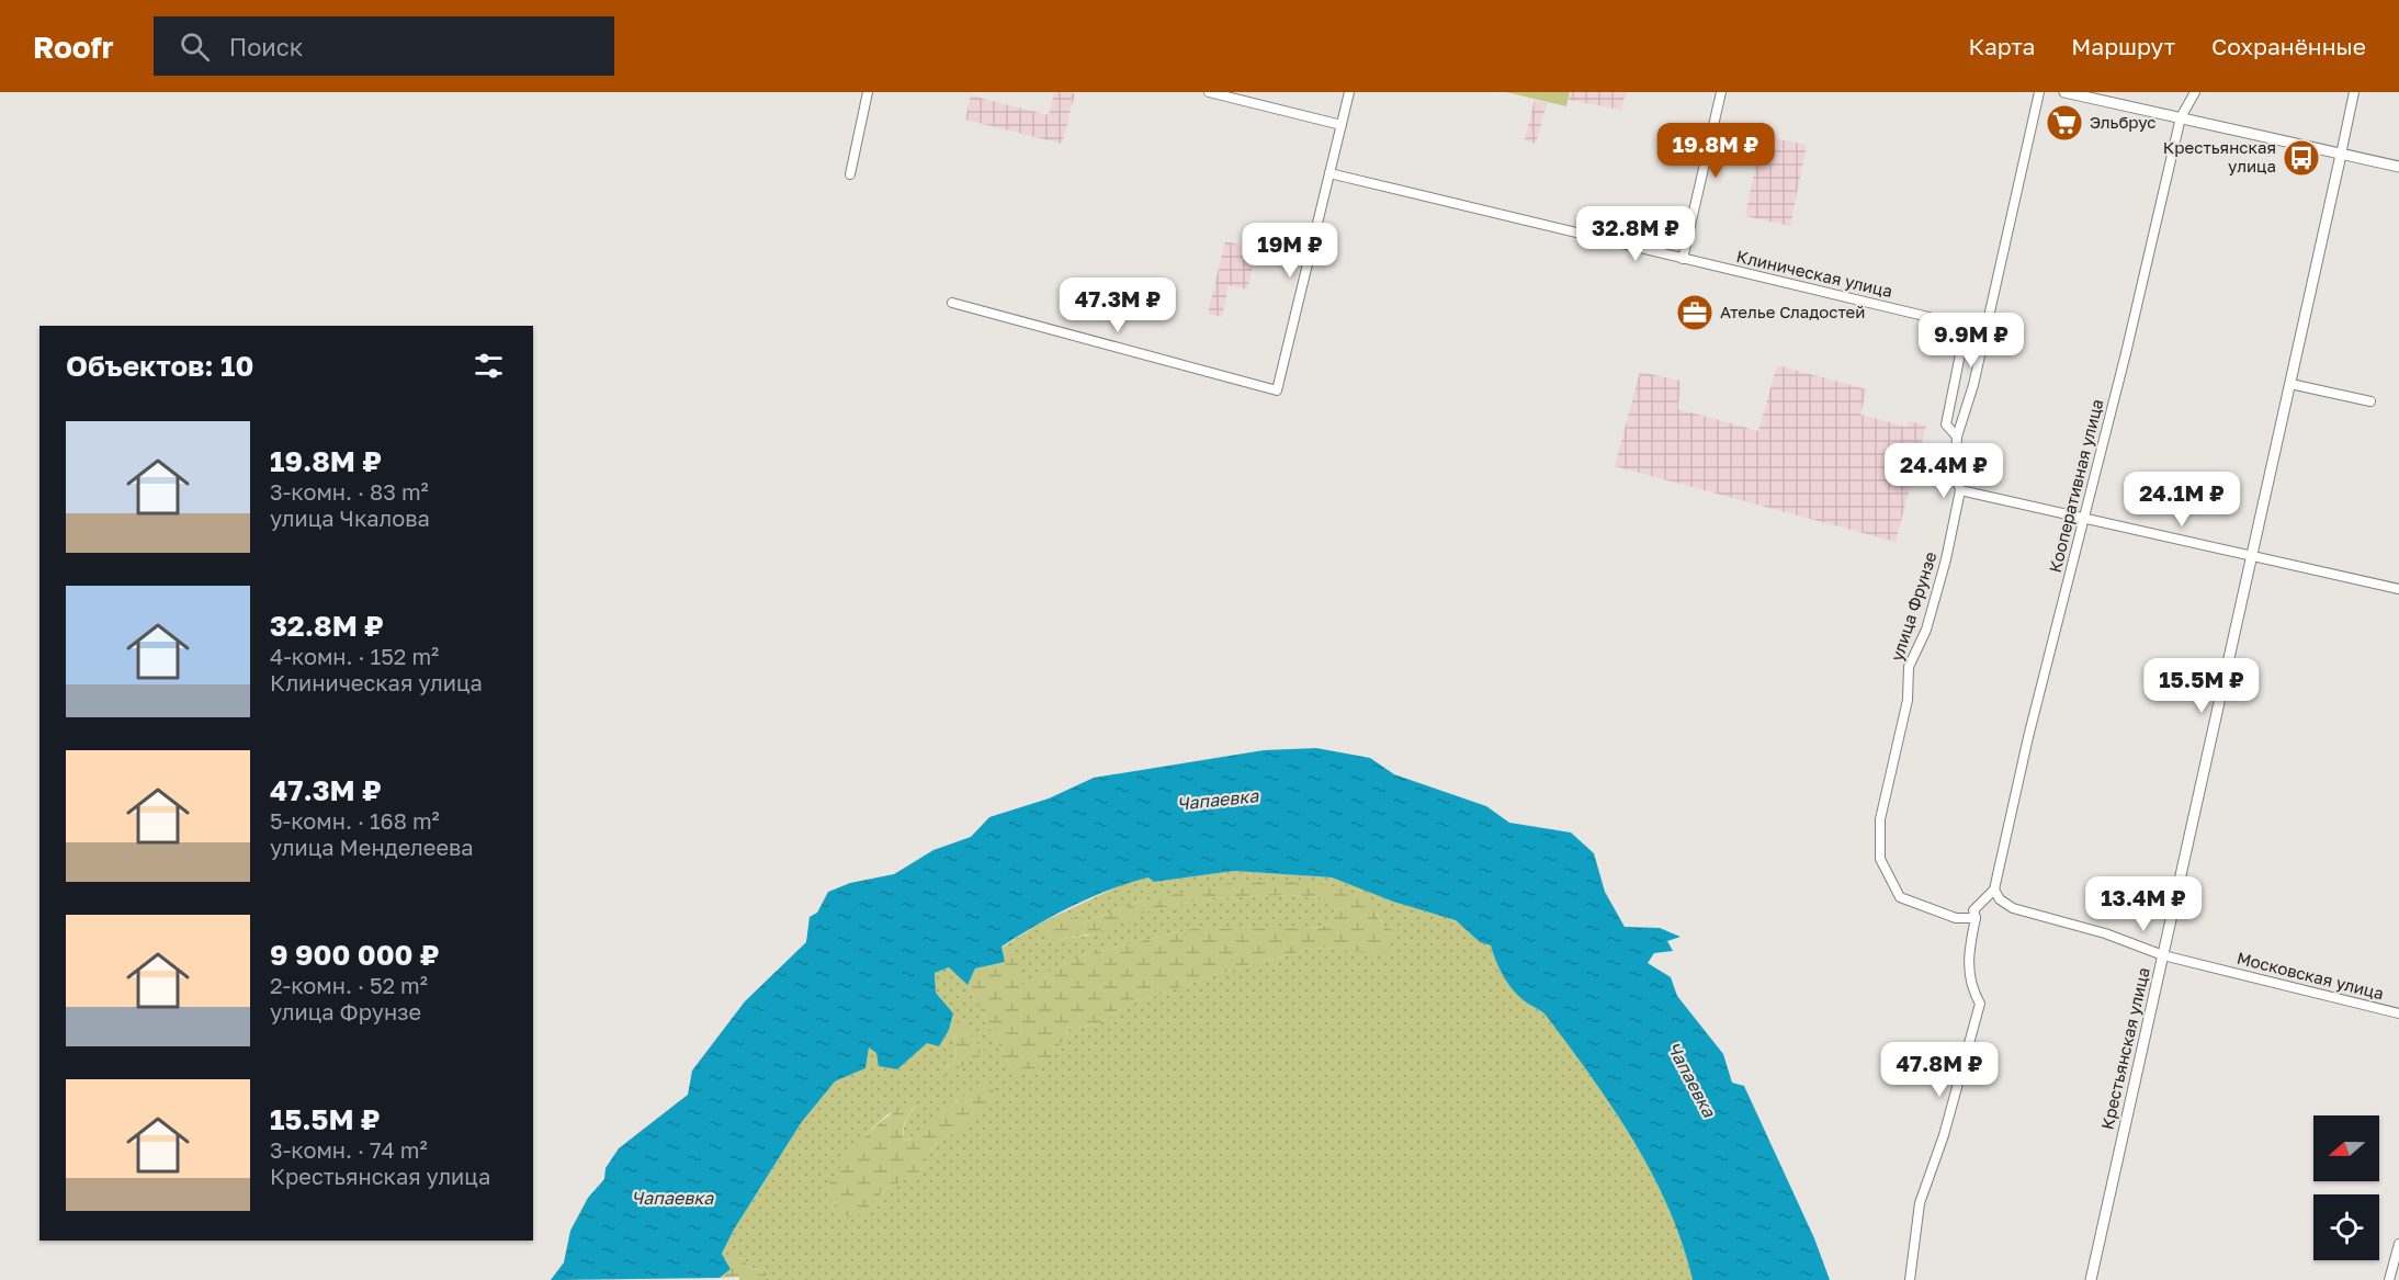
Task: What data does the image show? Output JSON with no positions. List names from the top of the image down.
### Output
{
  "streets": {
    "street": [
      "Клиническая улица",
      "Кооперативная улица",
      "улица Фрунзе",
      "Московская улица",
      "Крестьянская улица"
    ]
  },
  "crossings": [
    ["Клиническая улица", "улица Фрунзе"],
    ["Кооперативная улица", "Московская улица"],
    ["Московская улица", "Крестьянская улица"]
  ],
  "water": ["Чапаевка"],
  "places": {
    "supermarket": ["Эльбрус"],
    "bus stop": ["Крестьянская улица"],
    "office": ["Ателье Сладостей"]
  },
  "north": "left",
  "page": {
    "header": "Roofr",
    "search": "Поиск",
    "nav": ["Карта", "Маршрут", "Сохранённые"],
    "price": [
      "19.8M ₽",
      "32.8M ₽",
      "19M ₽",
      "47.3M ₽",
      "9.9M ₽",
      "24.4M ₽",
      "24.1M ₽",
      "15.5M ₽",
      "13.4M ₽",
      "47.8M ₽"
    ],
    "heading": "Объектов: 10",
    "list": [
      {
        "name": "19.8M ₽",
        "note": "3-комн. · 83 m² · улица Чкалова"
      },
      {
        "name": "32.8M ₽",
        "note": "4-комн. · 152 m² · Клиническая улица"
      },
      {
        "name": "47.3M ₽",
        "note": "5-комн. · 168 m² · улица Менделеева"
      },
      {
        "name": "9 900 000 ₽",
        "note": "2-комн. · 52 m² · улица Фрунзе"
      },
      {
        "name": "15.5M ₽",
        "note": "3-комн. · 74 m² · Крестьянская улица"
      }
    ]
  }
}
